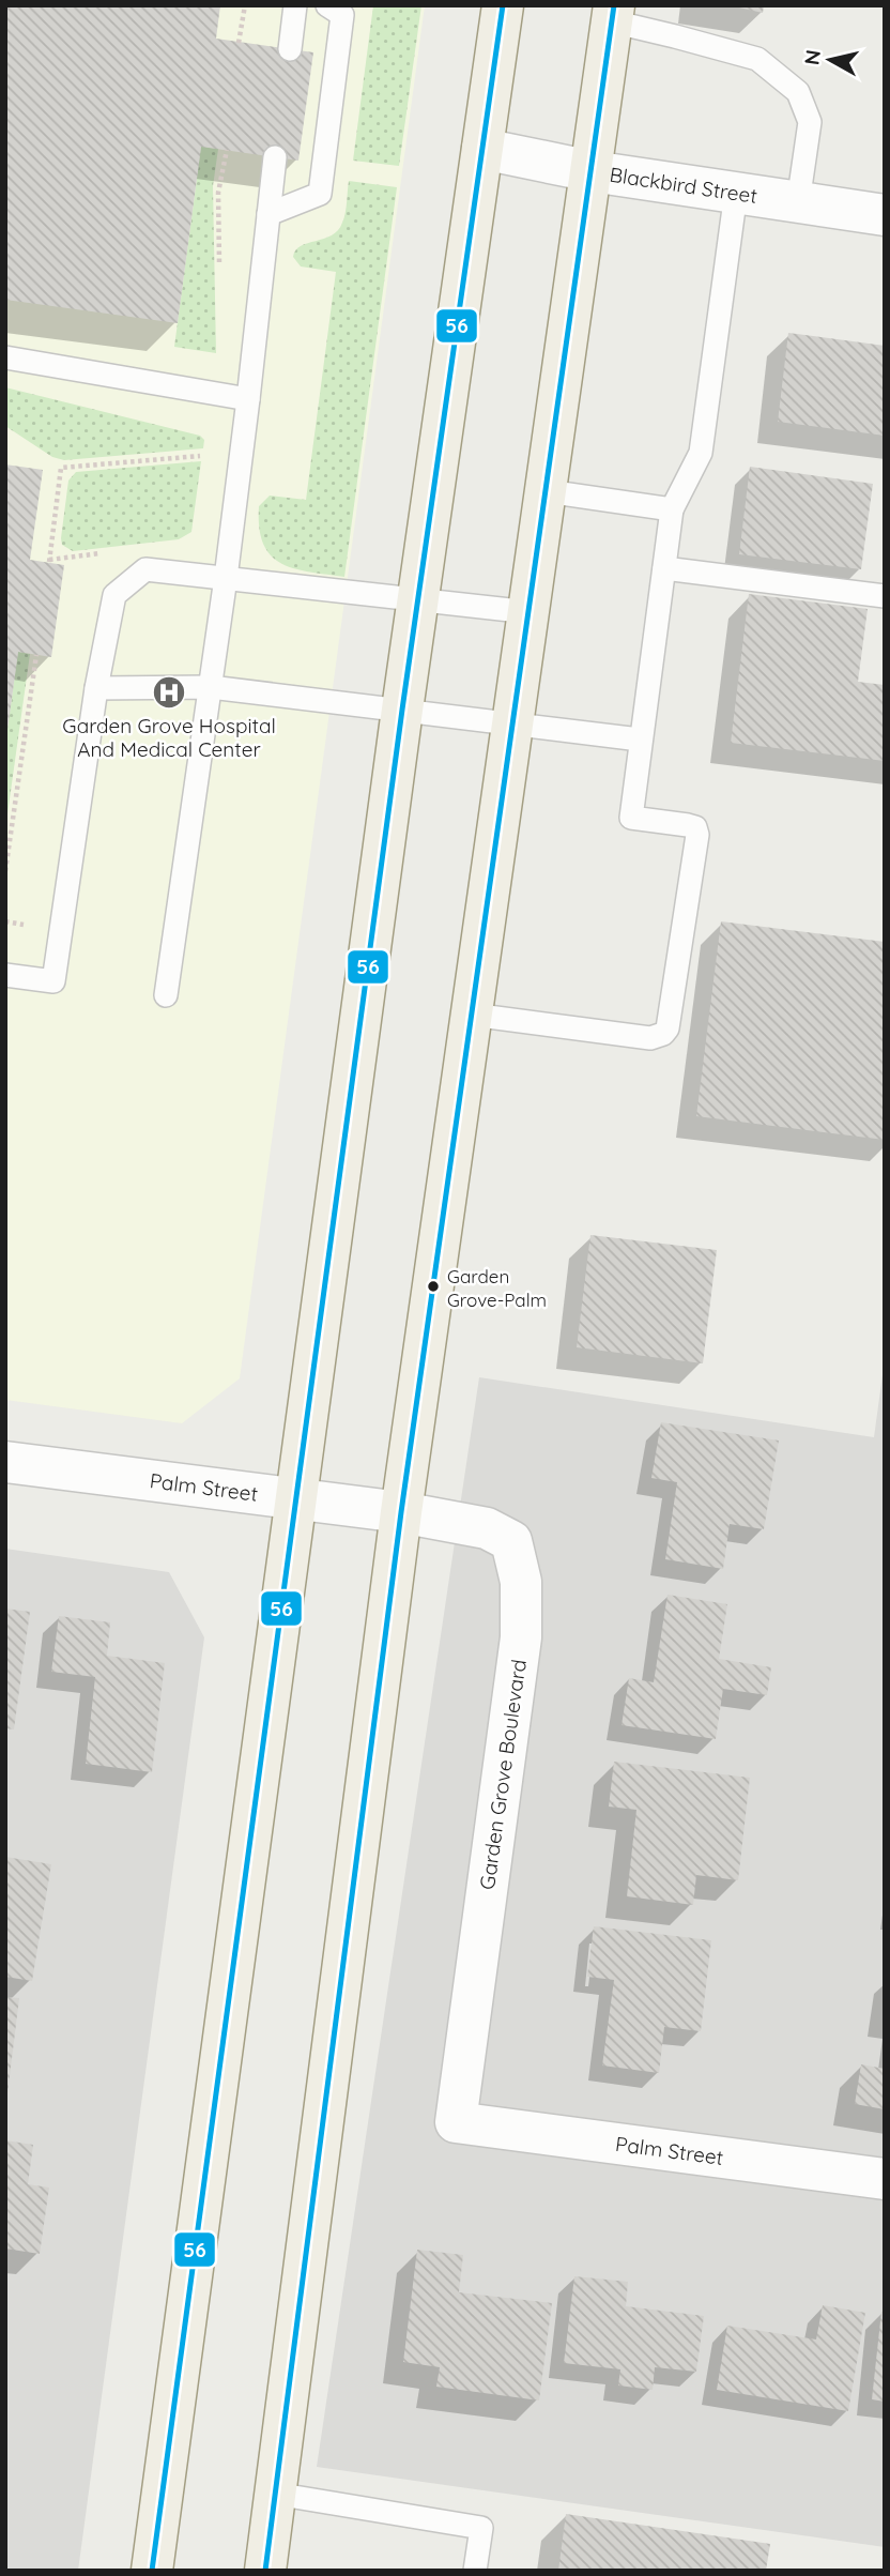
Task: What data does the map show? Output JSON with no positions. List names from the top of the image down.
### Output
{
  "streets": {
    "street": ["Blackbird Street", "Palm Street", "Garden Grove Boulevard"]
  },
  "crossings": [
    ["Palm Street", "Garden Grove Boulevard"]
  ],
  "places": {
    "hospital": ["Garden Grove Hospital And Medical Center"],
    "other": ["Garden Grove-Palm"]
  },
  "lines": ["transit line 56"],
  "north": "left"
}
